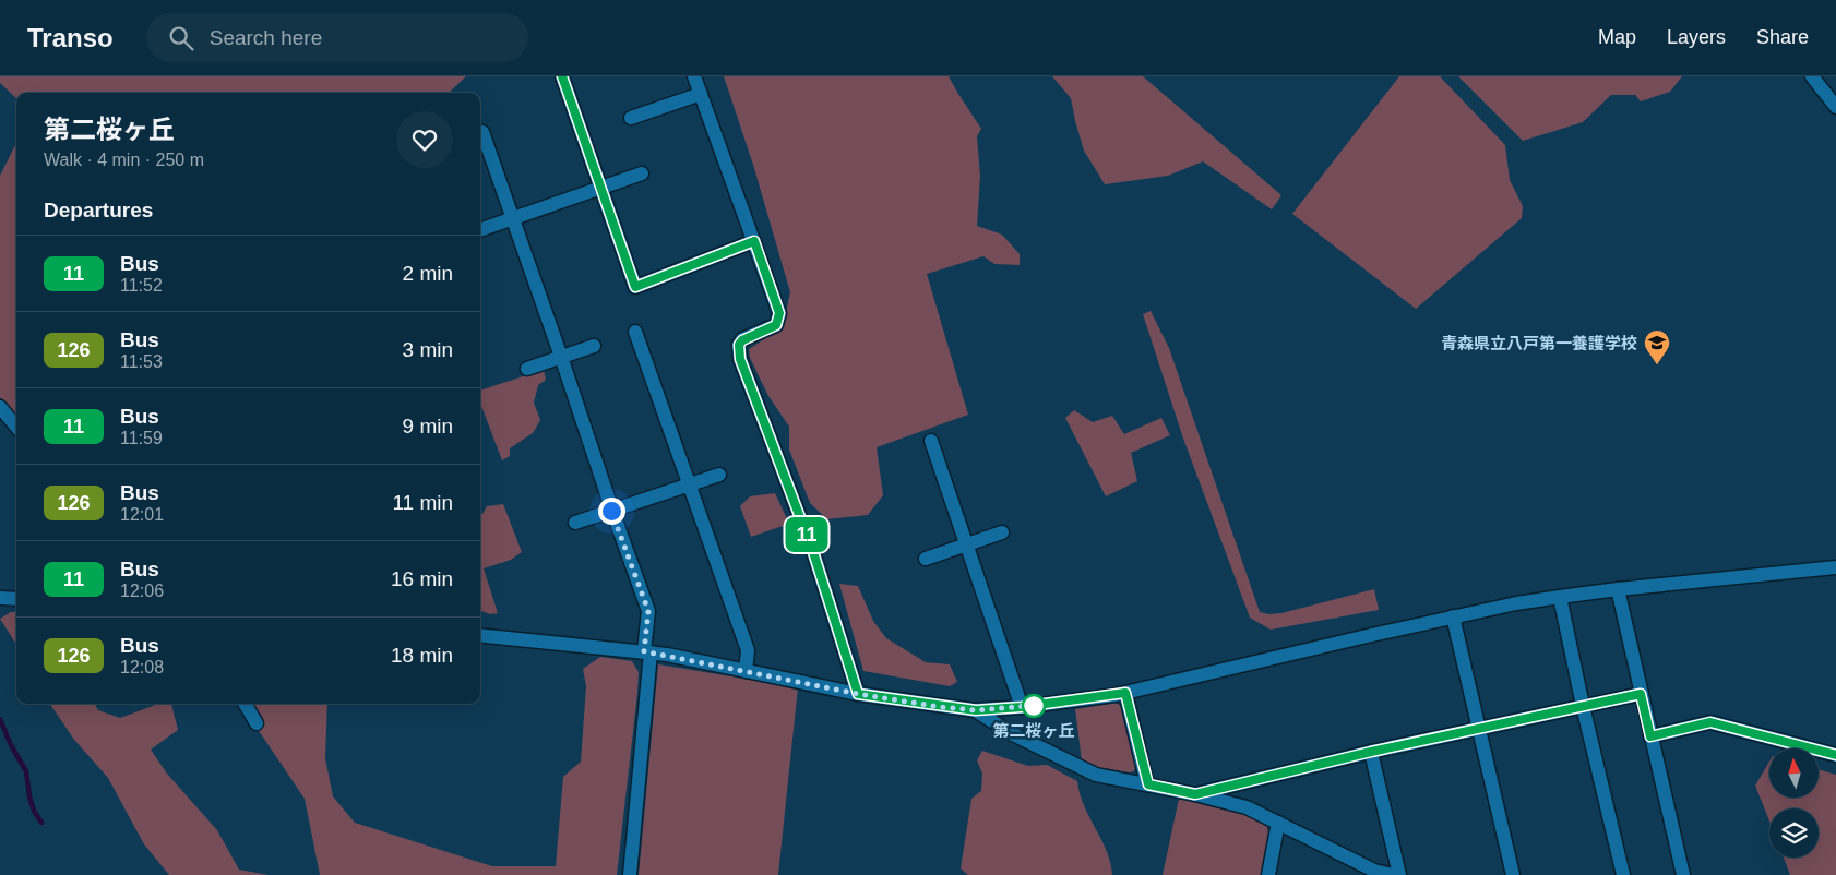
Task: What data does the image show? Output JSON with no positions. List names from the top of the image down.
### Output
{
  "places": {
    "school or university": ["青森県立八戸第一養護学校"],
    "other": ["第二桜ヶ丘"]
  },
  "lines": ["bus line 11"],
  "north": "top",
  "page": {
    "header": "Transo",
    "search": "Search here",
    "nav": ["Map", "Layers", "Share"],
    "on_map": "11",
    "heading": [
      ["第二桜ヶ丘", "Walk · 4 min · 250 m"],
      "Departures"
    ],
    "list": [
      {
        "mark": "11",
        "name": "Bus",
        "note": "11:52",
        "value": "2 min"
      },
      {
        "mark": "126",
        "name": "Bus",
        "note": "11:53",
        "value": "3 min"
      },
      {
        "mark": "11",
        "name": "Bus",
        "note": "11:59",
        "value": "9 min"
      },
      {
        "mark": "126",
        "name": "Bus",
        "note": "12:01",
        "value": "11 min"
      },
      {
        "mark": "11",
        "name": "Bus",
        "note": "12:06",
        "value": "16 min"
      },
      {
        "mark": "126",
        "name": "Bus",
        "note": "12:08",
        "value": "18 min"
      }
    ]
  }
}
